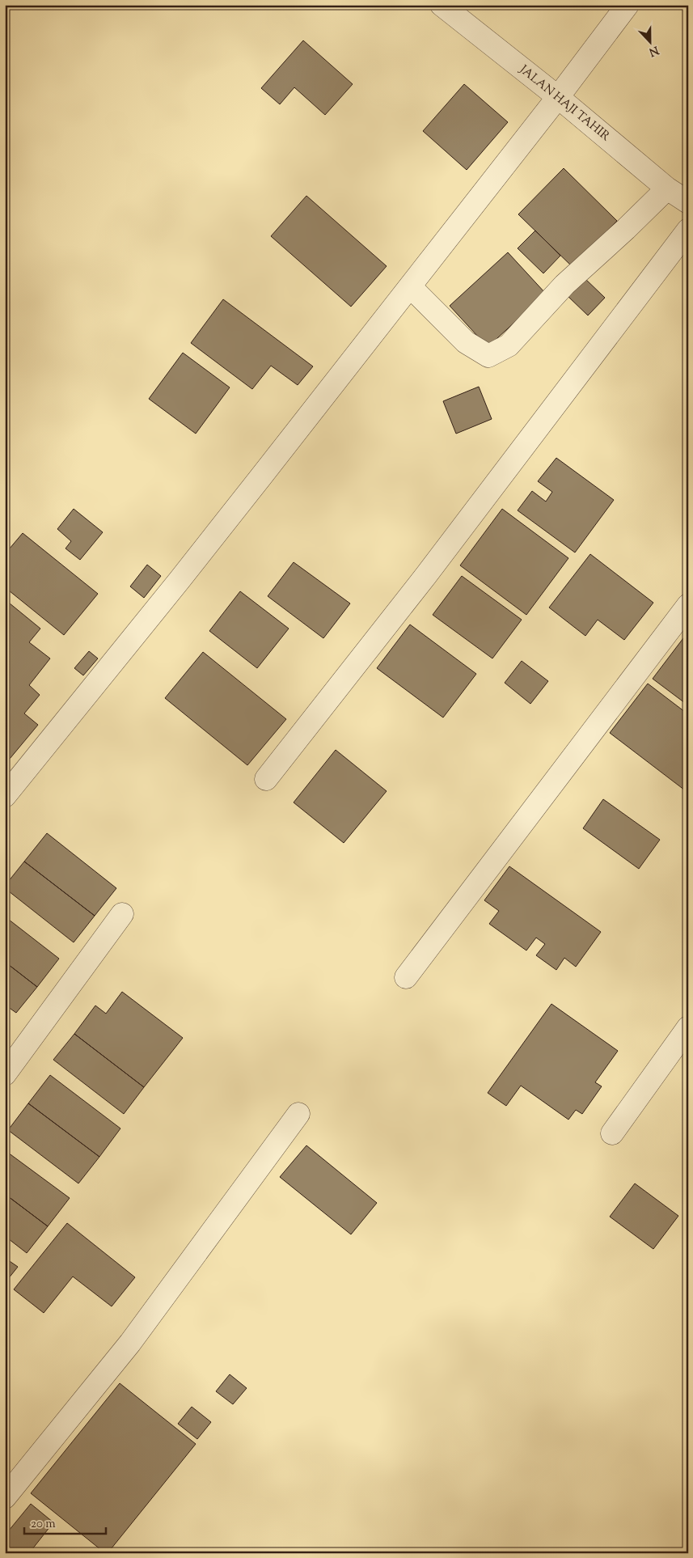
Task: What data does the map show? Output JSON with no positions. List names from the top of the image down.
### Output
{
  "streets": {
    "street": ["JALAN HAJI TAHIR"]
  },
  "scale_bar": "20 m",
  "north": "bottom"
}
